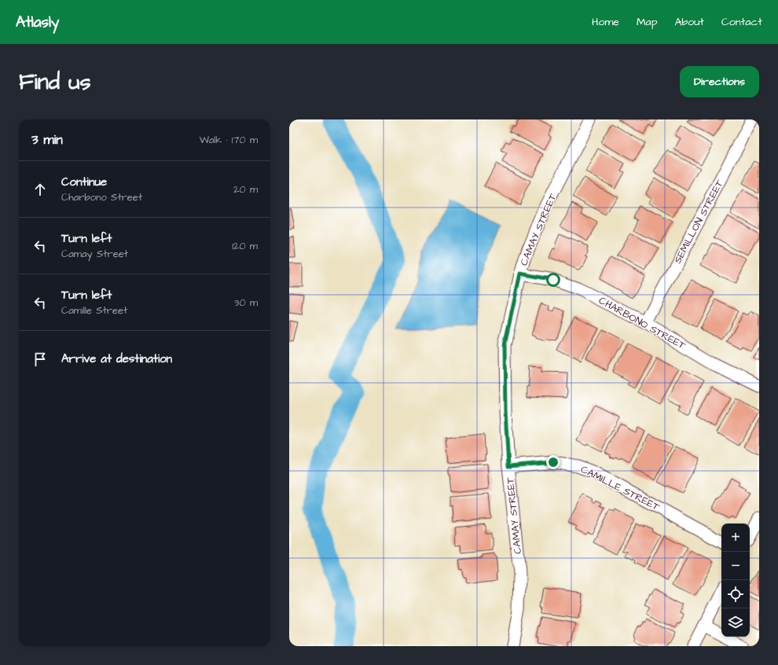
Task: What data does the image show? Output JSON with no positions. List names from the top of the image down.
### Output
{
  "streets": {
    "street": [
      "SEMILLON STREET",
      "CAMAY STREET",
      "CHARBONO STREET",
      "CAMILLE STREET"
    ]
  },
  "crossings": [
    ["SEMILLON STREET", "CHARBONO STREET"],
    ["CAMAY STREET", "CHARBONO STREET"],
    ["CAMAY STREET", "CAMILLE STREET"]
  ],
  "page": {
    "header": "Atlasly",
    "nav": [
      "Home",
      "Map",
      "About",
      "Contact"
    ],
    "buttons": "Directions",
    "title": "Find us",
    "heading": ["3 min", "Walk · 170 m"],
    "list": [
      ["Continue", "Charbono Street", "20 m"],
      ["Turn left", "Camay Street", "120 m"],
      ["Turn left", "Camille Street", "30 m"],
      "Arrive at destination"
    ],
    "map_buttons": ["+", "−"]
  }
}
